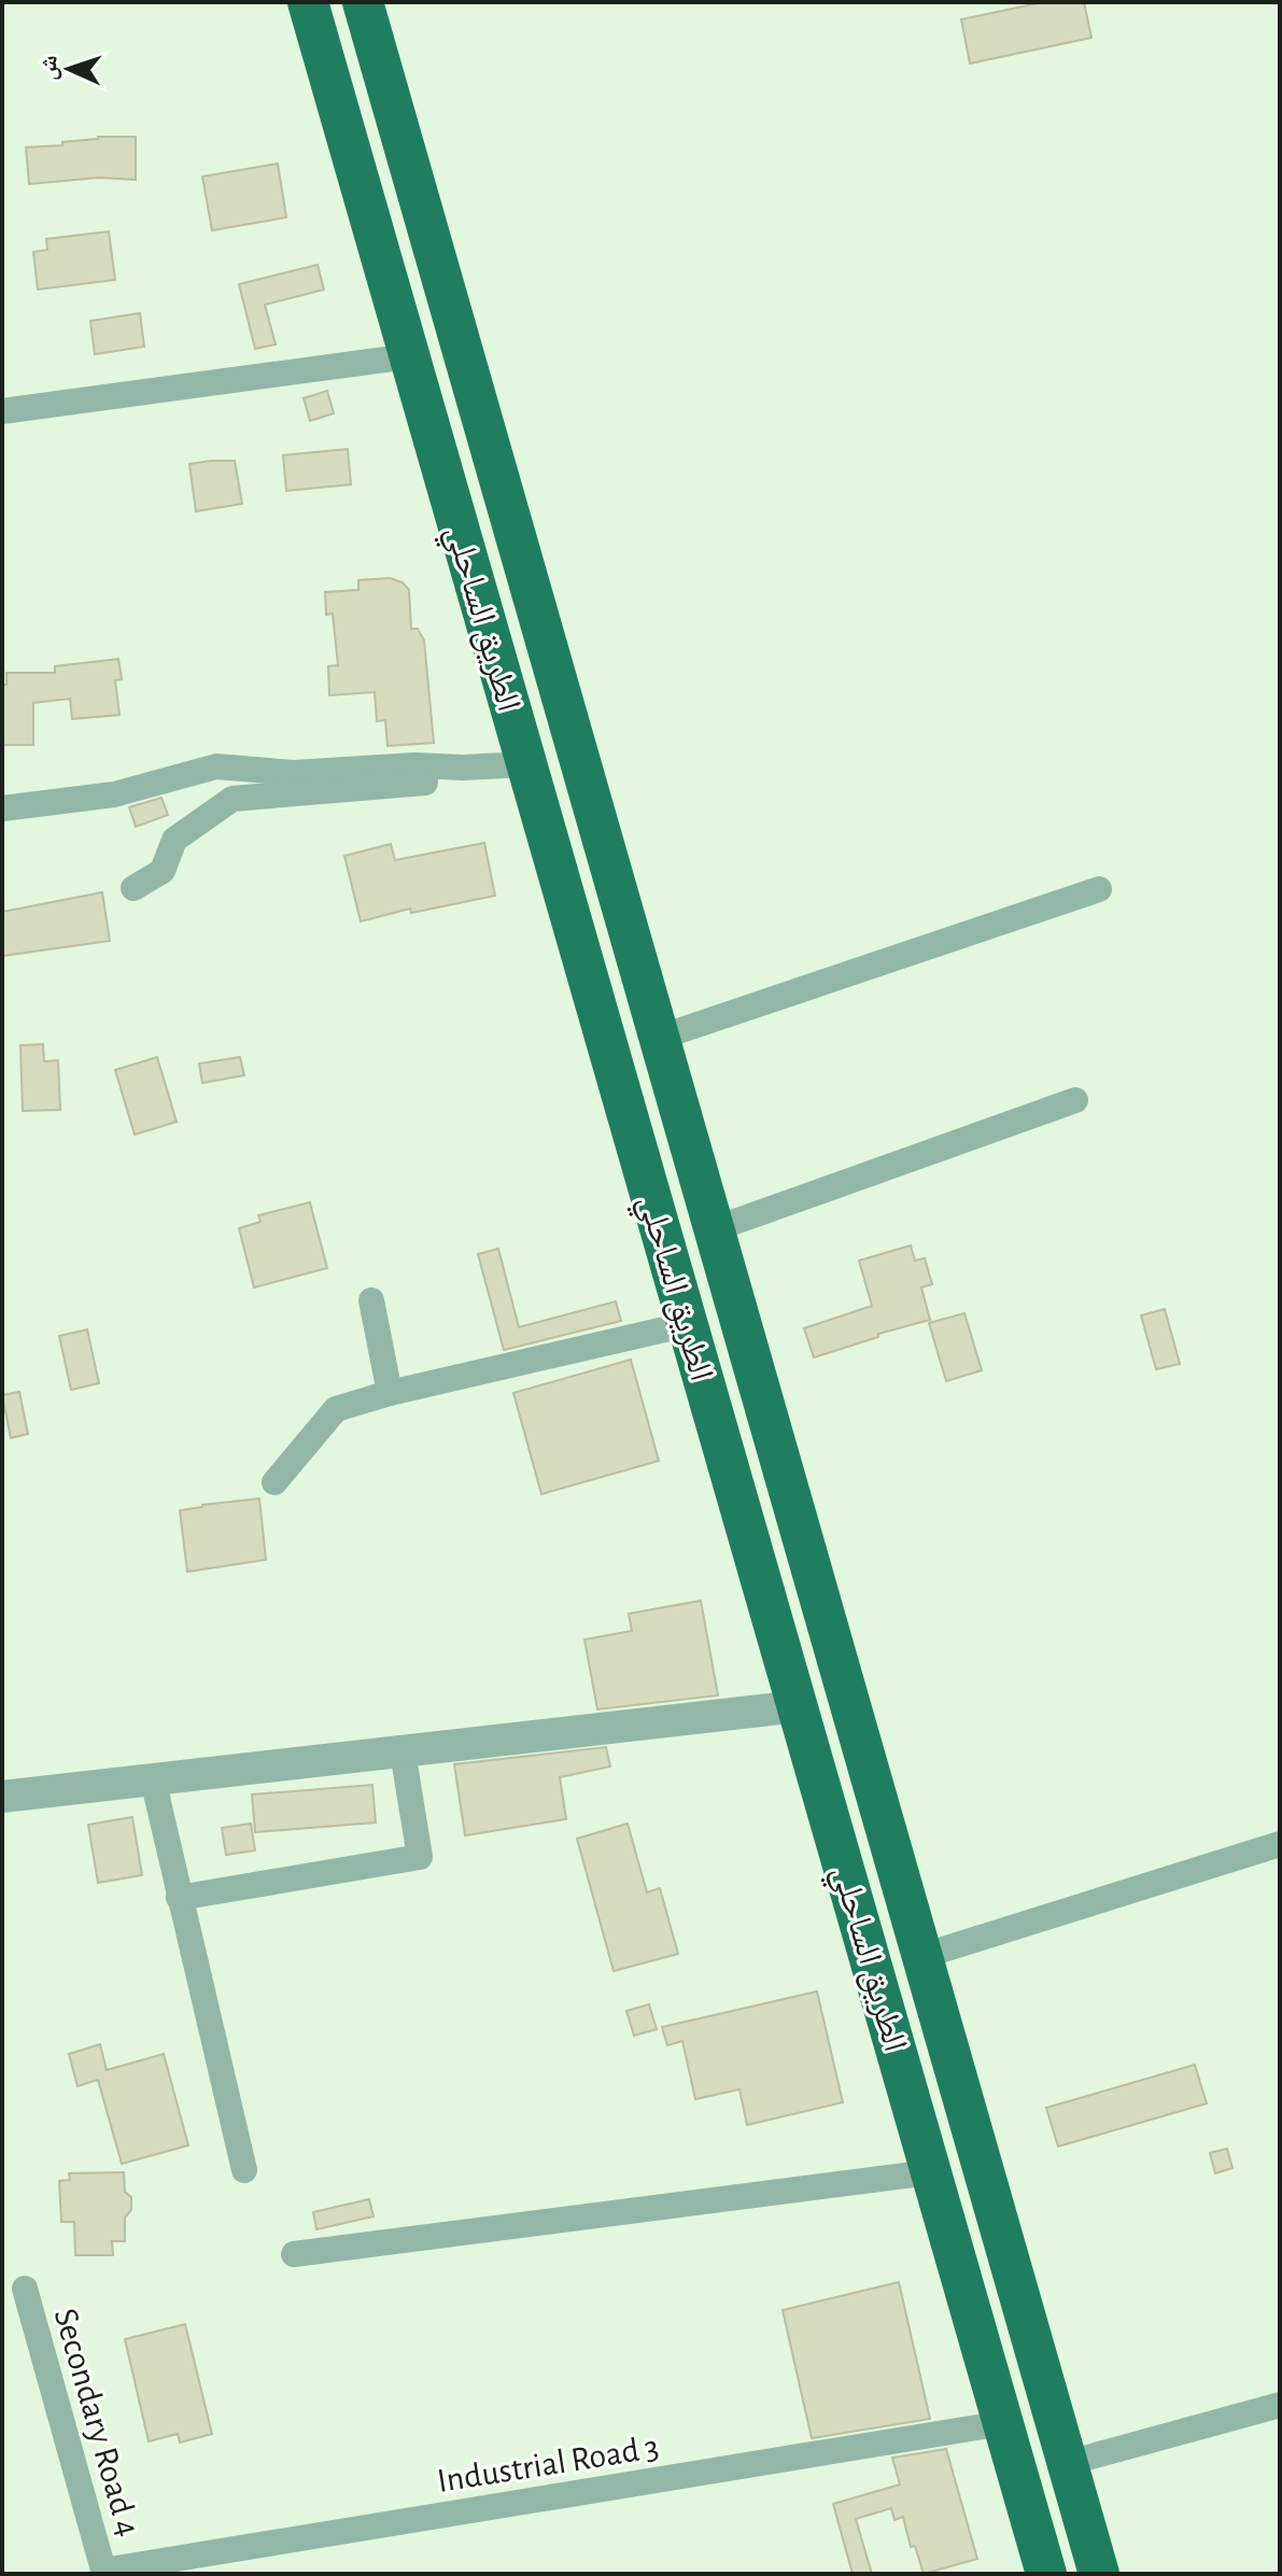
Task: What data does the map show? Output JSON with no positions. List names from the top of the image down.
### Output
{
  "streets": {
    "highway": ["الطريق الساحلي"],
    "street": ["Secondary Road 4", "Industrial Road 3"]
  },
  "crossings": [
    ["الطريق الساحلي", "Industrial Road 3"],
    ["Secondary Road 4", "Industrial Road 3"]
  ],
  "north": "left"
}
